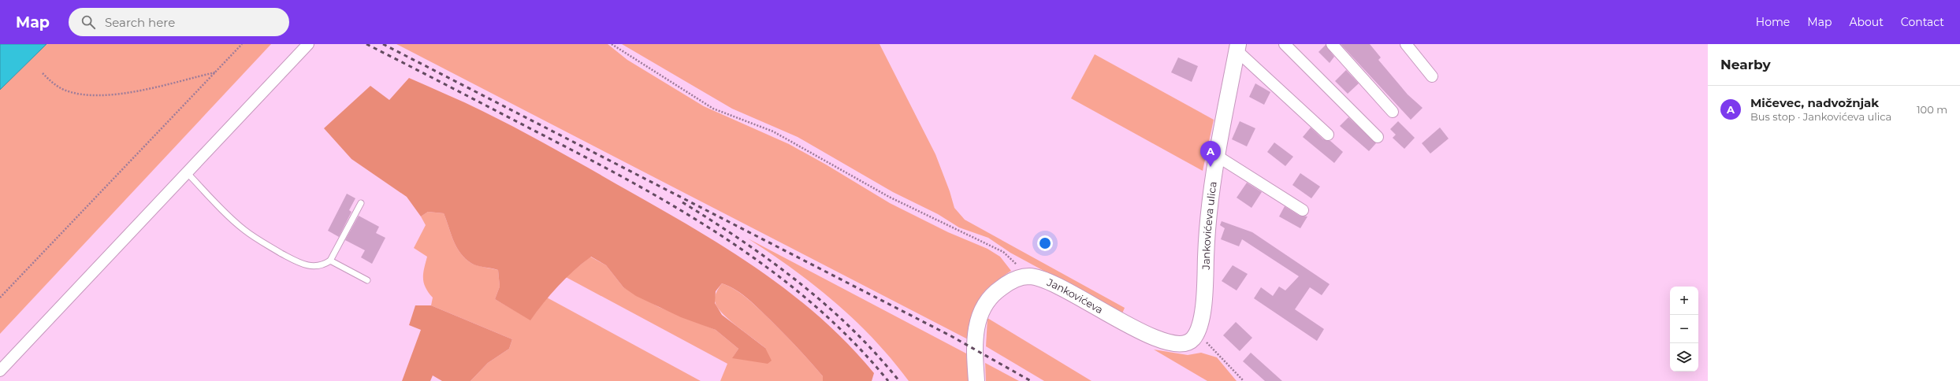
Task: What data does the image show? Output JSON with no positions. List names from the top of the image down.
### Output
{
  "streets": {
    "main road": ["Jankovićeva ulica", "Jankovićeva"]
  },
  "crossings": [
    ["Jankovićeva ulica", "Jankovićeva"]
  ],
  "page": {
    "header": "Map",
    "search": "Search here",
    "nav": [
      "Home",
      "Map",
      "About",
      "Contact"
    ],
    "heading": "Nearby",
    "list": [
      {
        "mark": "A",
        "name": "Mičevec, nadvožnjak",
        "note": "Bus stop · Jankovićeva ulica",
        "value": "100 m"
      }
    ],
    "pins": "A",
    "map_buttons": ["+", "−"]
  }
}
